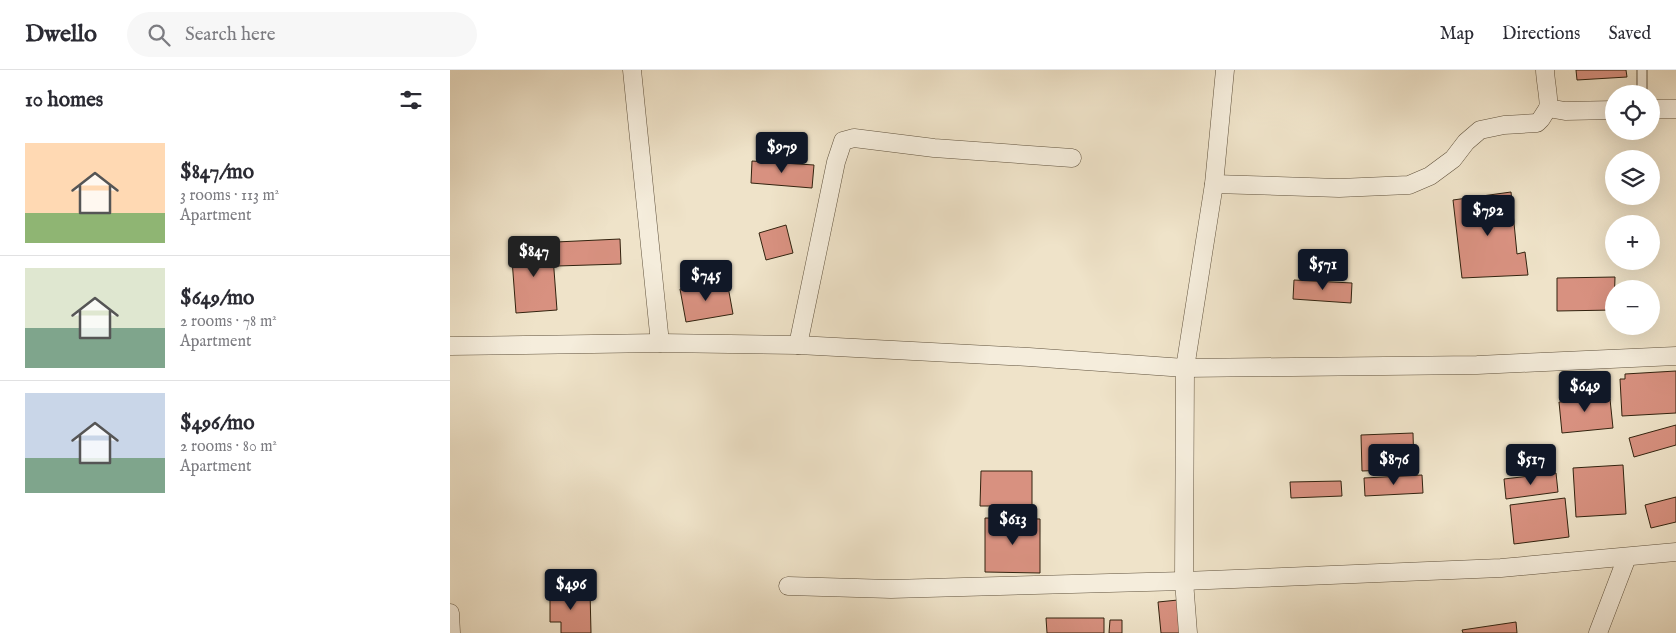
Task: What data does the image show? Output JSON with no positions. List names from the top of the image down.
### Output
{
  "page": {
    "header": "Dwello",
    "search": "Search here",
    "nav": ["Map", "Directions", "Saved"],
    "heading": "10 homes",
    "map_buttons": ["+", "−"],
    "list": [
      {
        "name": "$847/mo",
        "note": "3 rooms · 113 m² · Apartment"
      },
      {
        "name": "$649/mo",
        "note": "2 rooms · 78 m² · Apartment"
      },
      {
        "name": "$496/mo",
        "note": "2 rooms · 80 m² · Apartment"
      }
    ],
    "price": [
      "$979",
      "$792",
      "$847",
      "$571",
      "$745",
      "$649",
      "$876",
      "$517",
      "$613",
      "$496"
    ]
  }
}
